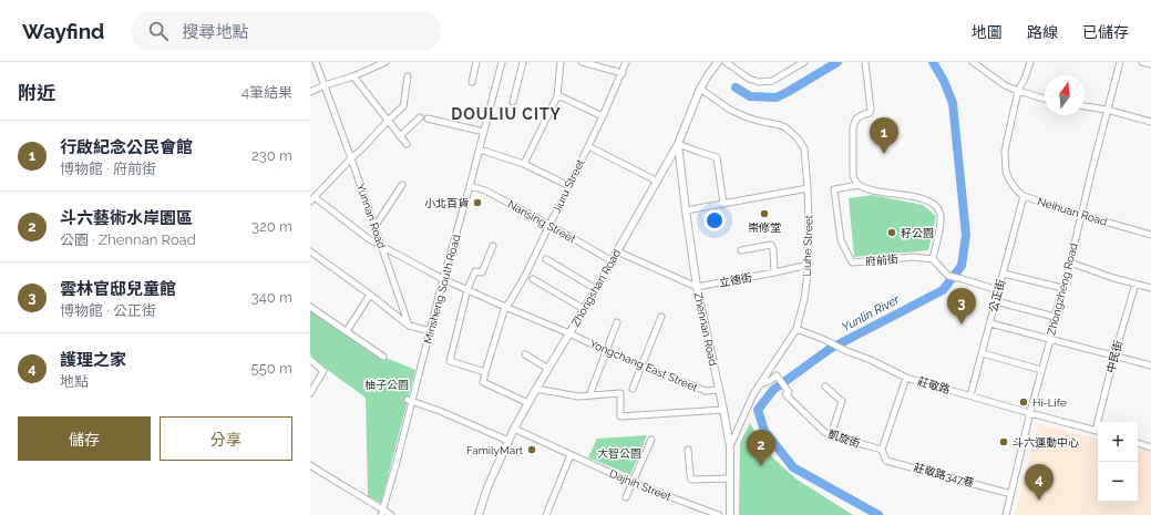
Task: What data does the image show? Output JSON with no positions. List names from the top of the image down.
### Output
{
  "streets": {
    "street": [
      "Jiuru Street",
      "Neihuan Road",
      "Yunnan Road",
      "Nansing Street",
      "Liuhe Street",
      "府前街",
      "立德街",
      "Zhongshan Road",
      "Minsheng South Road",
      "Zhongzheng Road",
      "公正街",
      "Zhennan Road",
      "中民街",
      "Yongchang East Street",
      "莊敬路",
      "凱旋街",
      "莊敬路347巷",
      "Dajhih Street"
    ]
  },
  "crossings": [
    ["Jiuru Street", "Nansing Street"],
    ["Jiuru Street", "Yongchang East Street"],
    ["Neihuan Road", "Zhongzheng Road"],
    ["Neihuan Road", "公正街"],
    ["Yunnan Road", "Yongchang East Street"],
    ["Nansing Street", "Zhongshan Road"],
    ["Nansing Street", "Minsheng South Road"],
    ["Liuhe Street", "立德街"],
    ["Liuhe Street", "Zhongshan Road"],
    ["Liuhe Street", "Zhennan Road"],
    ["Liuhe Street", "莊敬路"],
    ["Liuhe Street", "凱旋街"],
    ["立德街", "Zhennan Road"],
    ["Zhongshan Road", "Zhennan Road"],
    ["Zhongshan Road", "Yongchang East Street"],
    ["Zhongshan Road", "Dajhih Street"],
    ["Minsheng South Road", "Yongchang East Street"],
    ["Zhongzheng Road", "莊敬路"],
    ["Zhongzheng Road", "莊敬路347巷"],
    ["公正街", "莊敬路"],
    ["Zhennan Road", "Yongchang East Street"],
    ["凱旋街", "莊敬路347巷"]
  ],
  "districts": ["DOULIU CITY"],
  "water": ["Yunlin River"],
  "parks": ["柚子公園", "大智公園"],
  "places": [
    "小北百貨",
    "崇修堂",
    "籽公園",
    "Hi-Life",
    "斗六運動中心",
    "FamilyMart"
  ],
  "north": "top",
  "page": {
    "header": "Wayfind",
    "search": "搜尋地點",
    "nav": ["地圖", "路線", "已儲存"],
    "heading": ["附近", "4筆結果"],
    "pins": [
      "1",
      "3",
      "2",
      "4"
    ],
    "list": [
      {
        "mark": "1",
        "name": "行啟紀念公民會館",
        "note": "博物館 · 府前街",
        "value": "230 m"
      },
      {
        "mark": "2",
        "name": "斗六藝術水岸園區",
        "note": "公園 · Zhennan Road",
        "value": "320 m"
      },
      {
        "mark": "3",
        "name": "雲林官邸兒童館",
        "note": "博物館 · 公正街",
        "value": "340 m"
      },
      {
        "mark": "4",
        "name": "護理之家",
        "note": "地點",
        "value": "550 m"
      }
    ],
    "buttons": ["儲存", "分享"],
    "map_buttons": ["+", "−"]
  }
}
